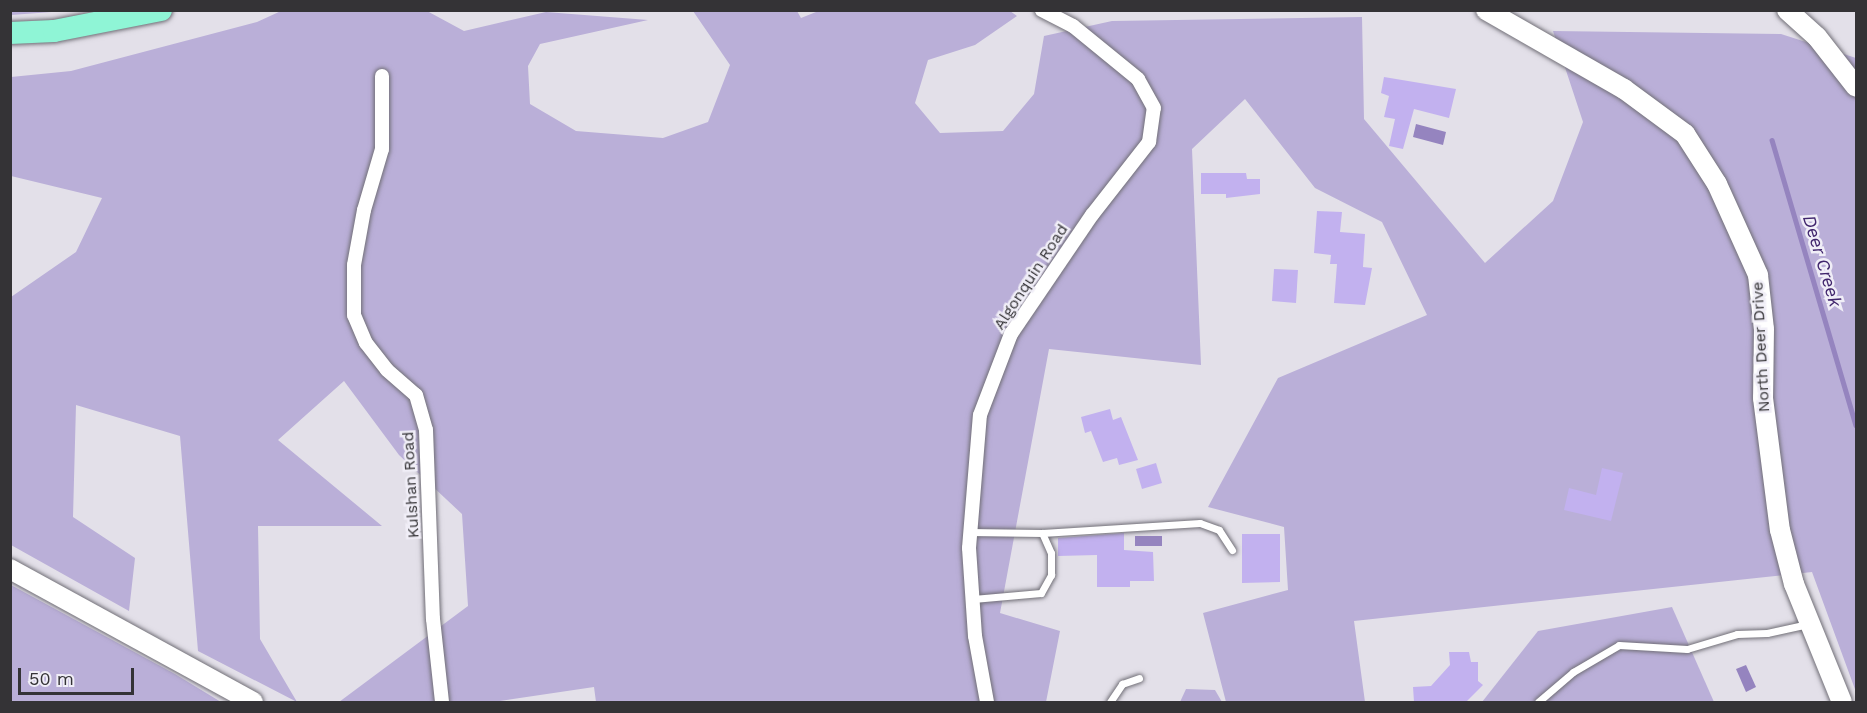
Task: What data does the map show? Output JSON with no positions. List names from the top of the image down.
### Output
{
  "streets": {
    "street": ["Algonquin Road", "North Deer Drive", "Kulshan Road"]
  },
  "water": ["Deer Creek"],
  "scale_bar": "50 m"
}
